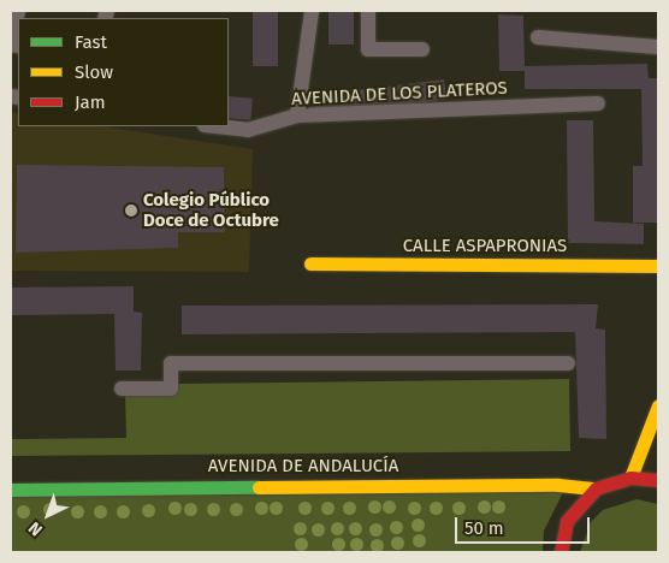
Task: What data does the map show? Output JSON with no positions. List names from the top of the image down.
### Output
{
  "streets": {
    "main road": ["CALLE ASPAPRONIAS", "AVENIDA DE ANDALUCÍA"],
    "street": ["AVENIDA DE LOS PLATEROS"]
  },
  "places": ["Colegio Público Doce de Octubre"],
  "legend": ["Fast", "Slow", "Jam"],
  "scale_bar": "50 m",
  "north": "bottom left"
}
